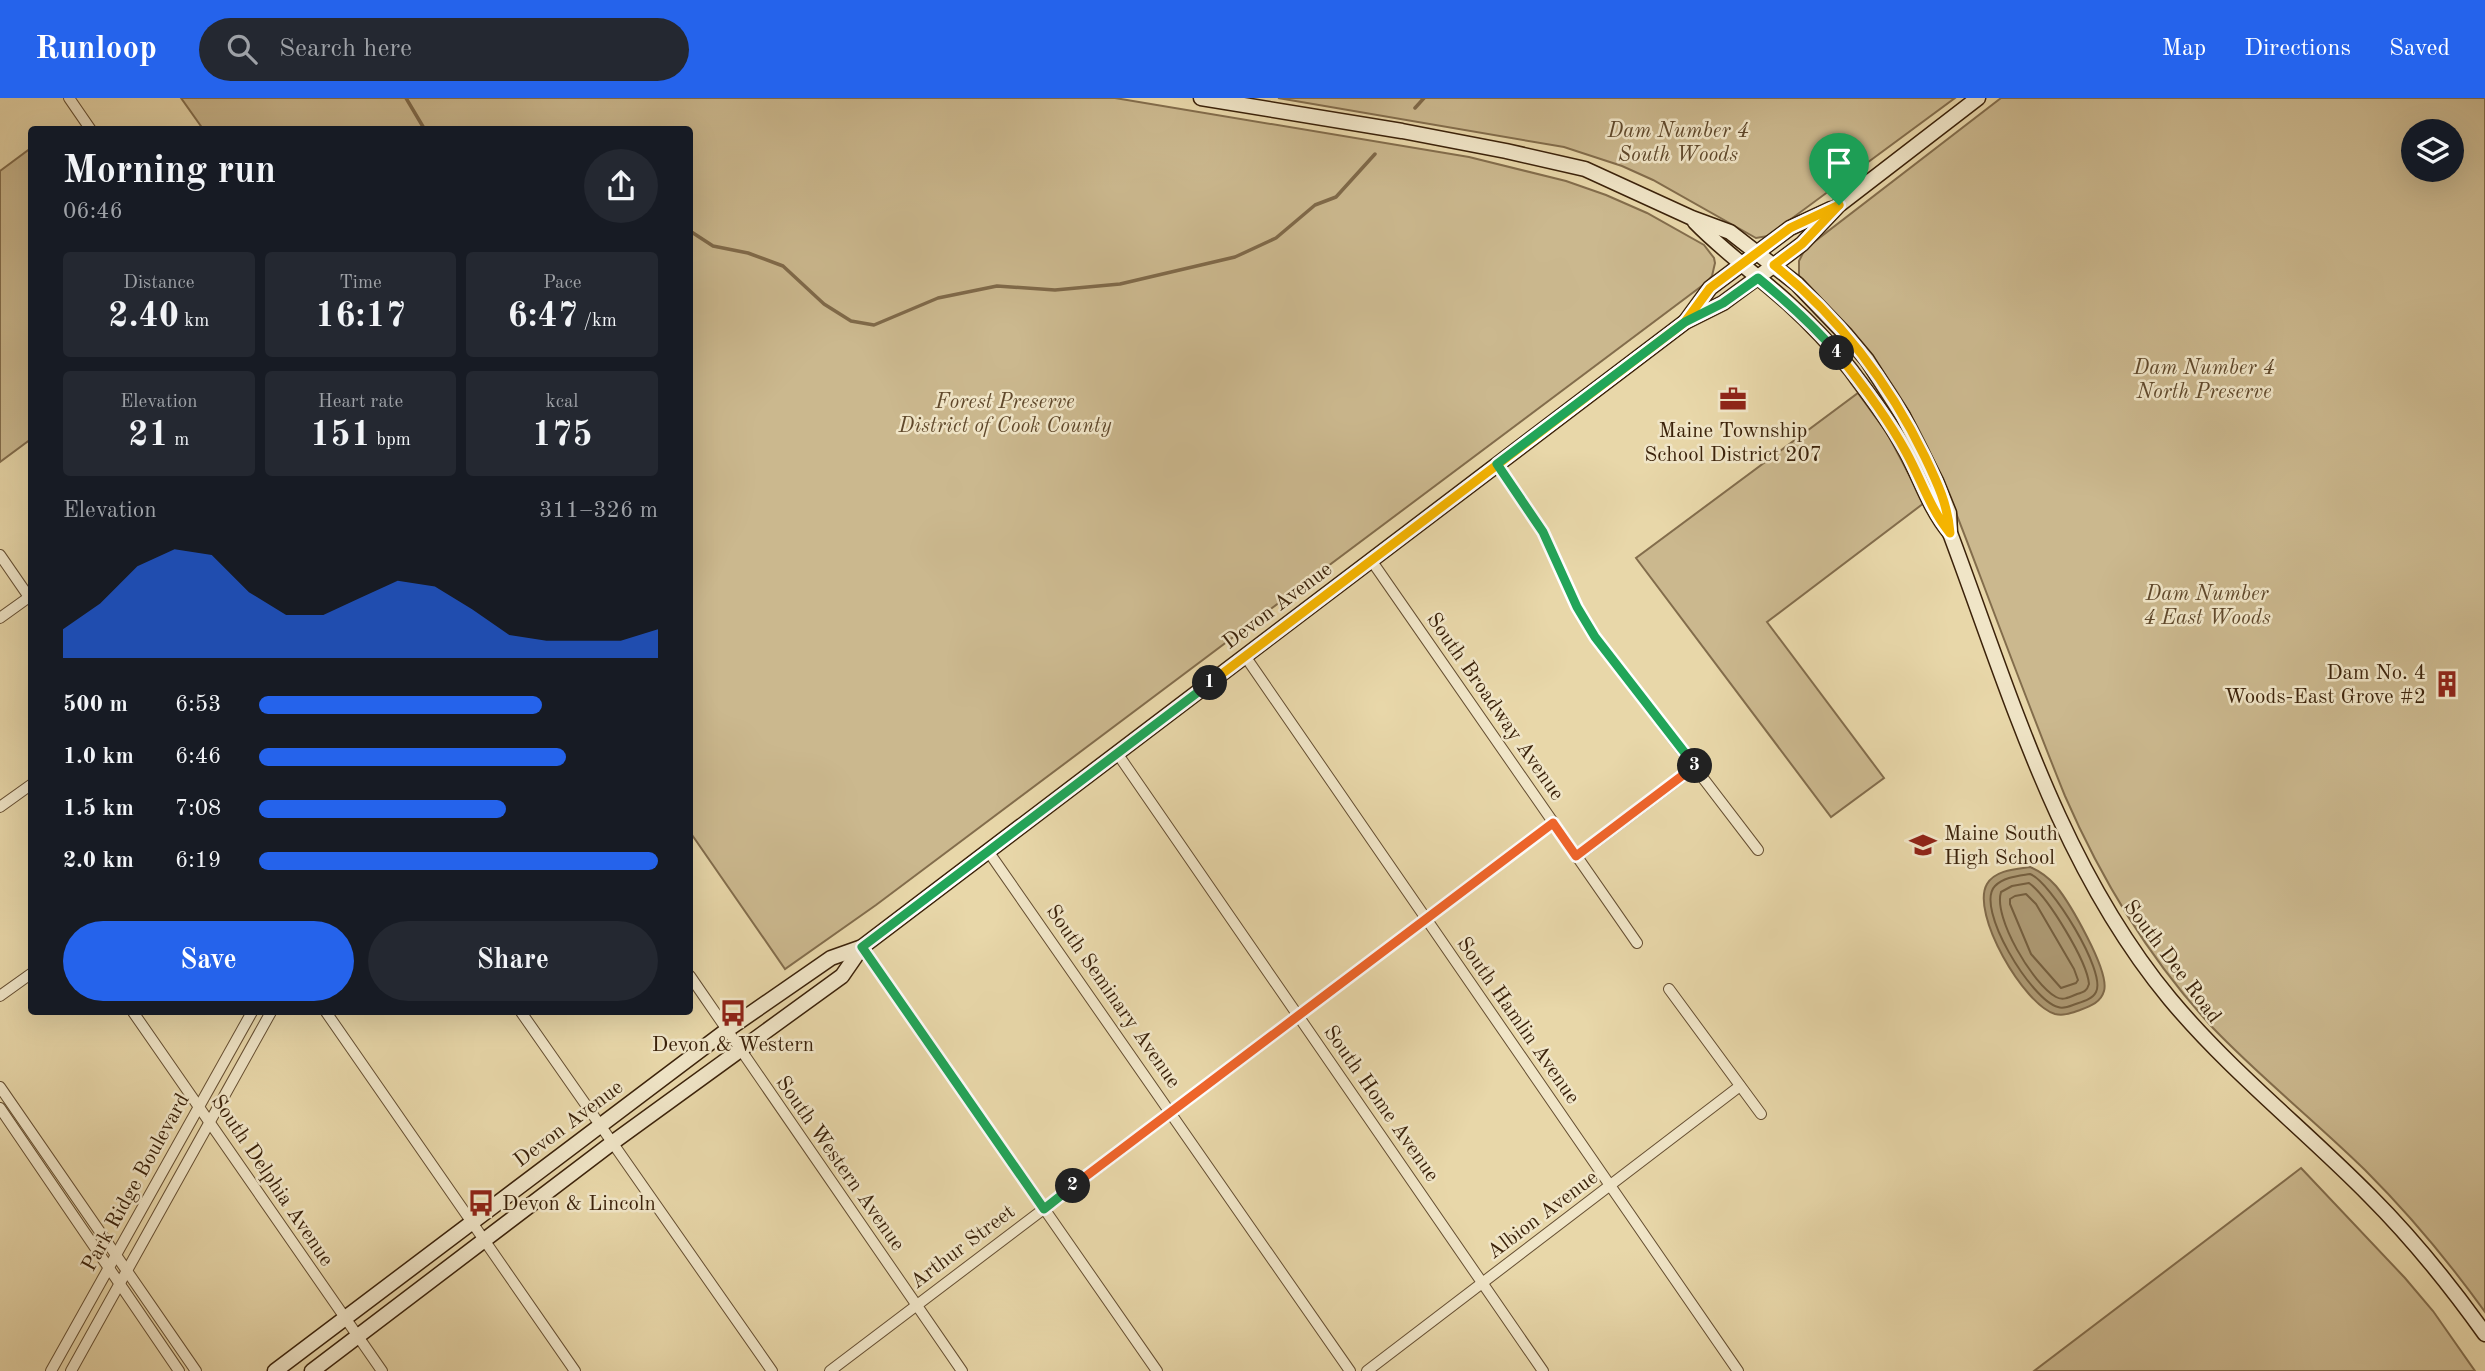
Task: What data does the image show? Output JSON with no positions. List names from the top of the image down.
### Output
{
  "streets": {
    "main road": ["Devon Avenue", "South Dee Road"],
    "street": [
      "South Broadway Avenue",
      "South Seminary Avenue",
      "South Hamlin Avenue",
      "South Home Avenue",
      "South Western Avenue",
      "South Delphia Avenue",
      "Park Ridge Boulevard",
      "Albion Avenue",
      "Arthur Street"
    ]
  },
  "crossings": [
    ["Devon Avenue", "South Broadway Avenue"],
    ["Devon Avenue", "South Dee Road"],
    ["Devon Avenue", "South Seminary Avenue"],
    ["Devon Avenue", "South Hamlin Avenue"],
    ["Devon Avenue", "South Home Avenue"],
    ["Devon Avenue", "South Western Avenue"],
    ["Devon Avenue", "South Delphia Avenue"],
    ["South Broadway Avenue", "Arthur Street"],
    ["South Seminary Avenue", "Arthur Street"],
    ["South Hamlin Avenue", "Albion Avenue"],
    ["South Hamlin Avenue", "Arthur Street"],
    ["South Home Avenue", "Albion Avenue"],
    ["South Home Avenue", "Arthur Street"],
    ["South Western Avenue", "Arthur Street"],
    ["South Delphia Avenue", "Park Ridge Boulevard"]
  ],
  "parks": [
    "Dam Number 4 South Woods",
    "Dam Number 4 North Preserve",
    "Forest Preserve District of Cook County",
    "Dam Number 4 East Woods"
  ],
  "places": {
    "office": ["Maine Township School District 207"],
    "building": ["Dam No. 4 Woods-East Grove #2"],
    "school or university": ["Maine South High School"],
    "bus stop": ["Devon & Western", "Devon & Lincoln"]
  },
  "page": {
    "header": "Runloop",
    "search": "Search here",
    "nav": ["Map", "Directions", "Saved"],
    "heading": ["Morning run", "06:46"],
    "stats": [
      ["Distance", "2.40 km"],
      ["Time", "16:17"],
      ["Pace", "6:47 /km"],
      ["Elevation", "21 m"],
      ["Heart rate", "151 bpm"],
      ["kcal", "175"]
    ],
    "pins": [
      "4",
      "1",
      "3",
      "2"
    ],
    "chart": ["Elevation", "311–326 m"],
    "list": [
      {
        "name": "500 m",
        "note": "6:53"
      },
      {
        "name": "1.0 km",
        "note": "6:46"
      },
      {
        "name": "1.5 km",
        "note": "7:08"
      },
      {
        "name": "2.0 km",
        "note": "6:19"
      }
    ],
    "buttons": ["Save", "Share"]
  }
}
